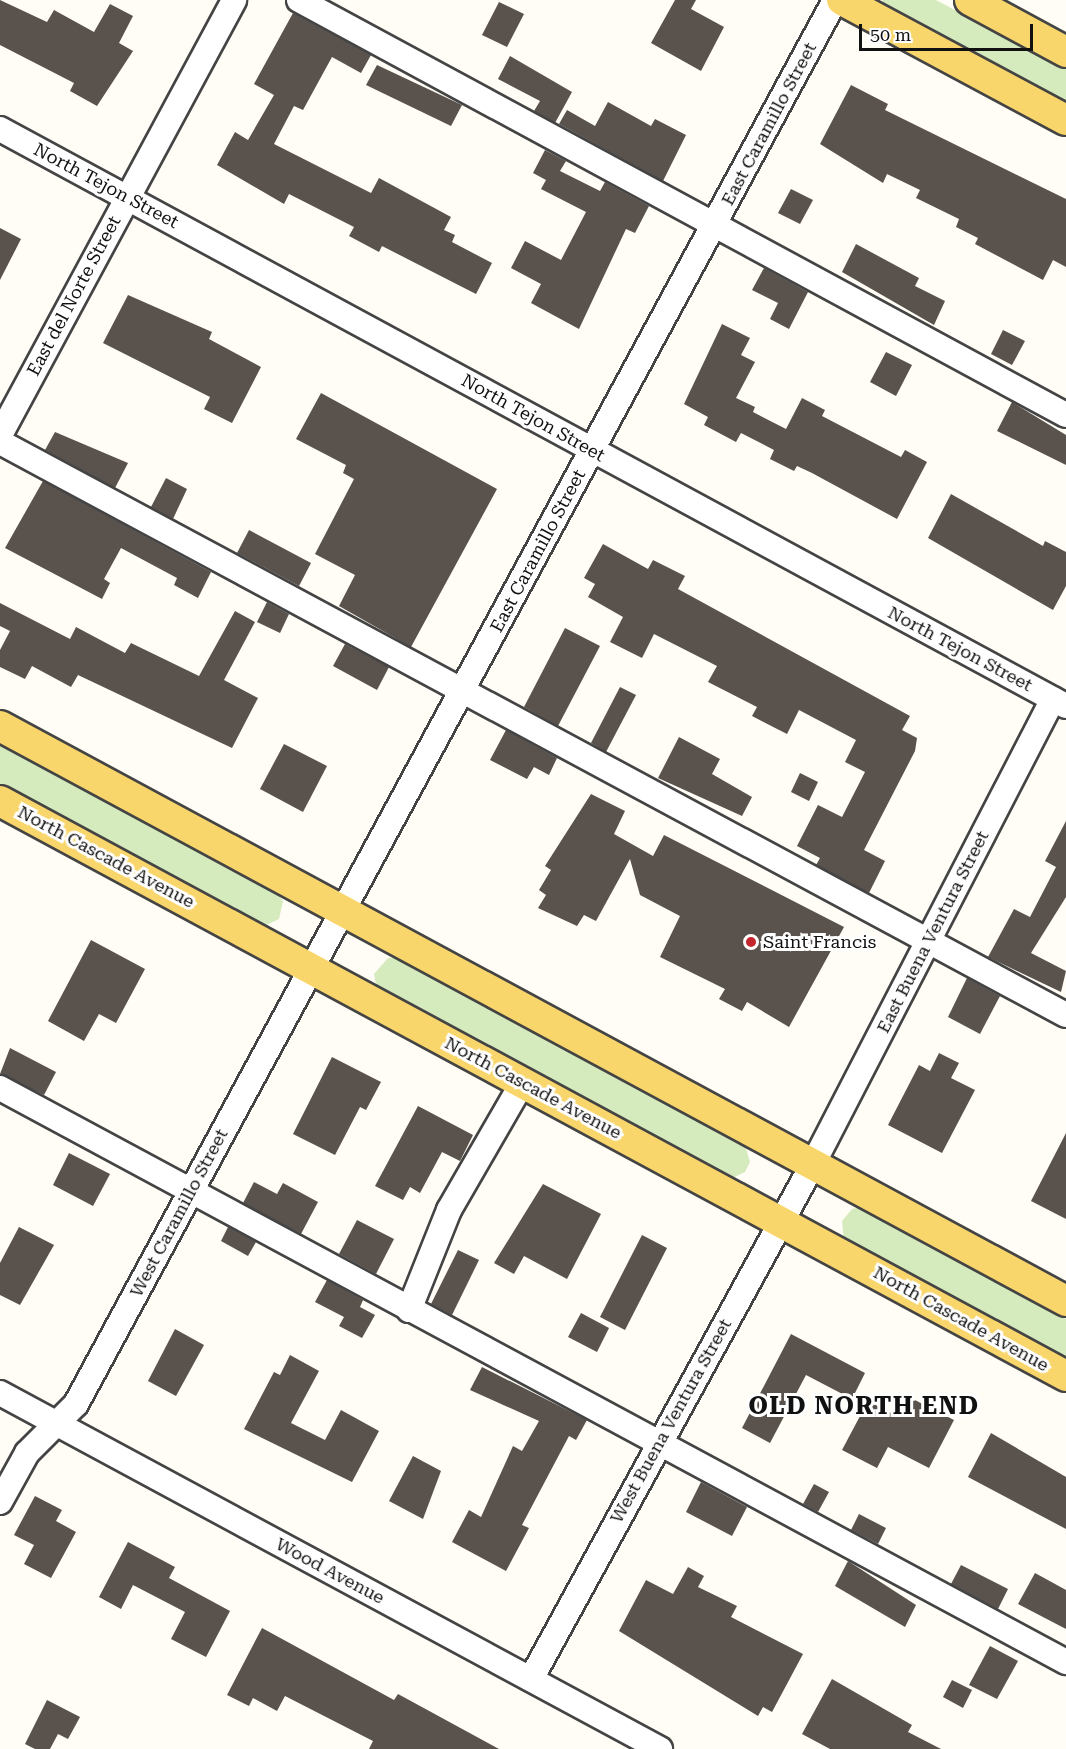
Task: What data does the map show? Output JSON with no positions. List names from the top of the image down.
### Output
{
  "streets": {
    "main road": ["North Cascade Avenue"],
    "street": [
      "East Caramillo Street",
      "North Tejon Street",
      "East del Norte Street",
      "East Buena Ventura Street",
      "West Caramillo Street",
      "West Buena Ventura Street",
      "Wood Avenue"
    ]
  },
  "crossings": [
    ["East Caramillo Street", "North Tejon Street"],
    ["East Caramillo Street", "West Caramillo Street"],
    ["North Tejon Street", "East del Norte Street"],
    ["North Tejon Street", "East Buena Ventura Street"],
    ["North Cascade Avenue", "West Caramillo Street"],
    ["North Cascade Avenue", "West Buena Ventura Street"],
    ["East Buena Ventura Street", "West Buena Ventura Street"],
    ["West Caramillo Street", "Wood Avenue"],
    ["West Buena Ventura Street", "Wood Avenue"]
  ],
  "districts": ["OLD NORTH END"],
  "places": ["Saint Francis"],
  "scale_bar": "50 m"
}
